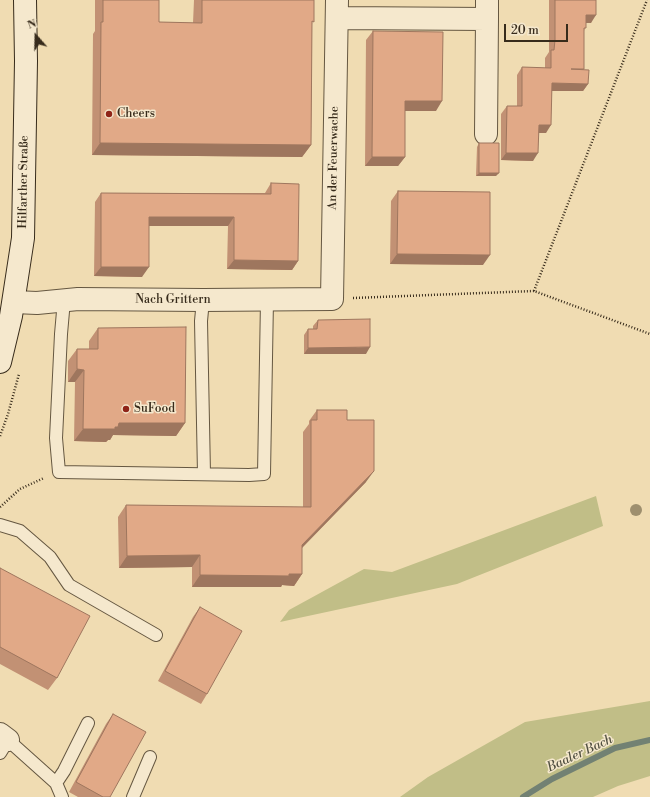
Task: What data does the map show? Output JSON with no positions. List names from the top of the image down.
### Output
{
  "streets": {
    "street": ["An der Feuerwache", "Hilfarther Straße", "Nach Grittern"]
  },
  "crossings": [
    ["An der Feuerwache", "Nach Grittern"],
    ["Hilfarther Straße", "Nach Grittern"]
  ],
  "water": ["Baaler Bach"],
  "places": ["Cheers", "SuFood"],
  "scale_bar": "20 m",
  "north": "top"
}
